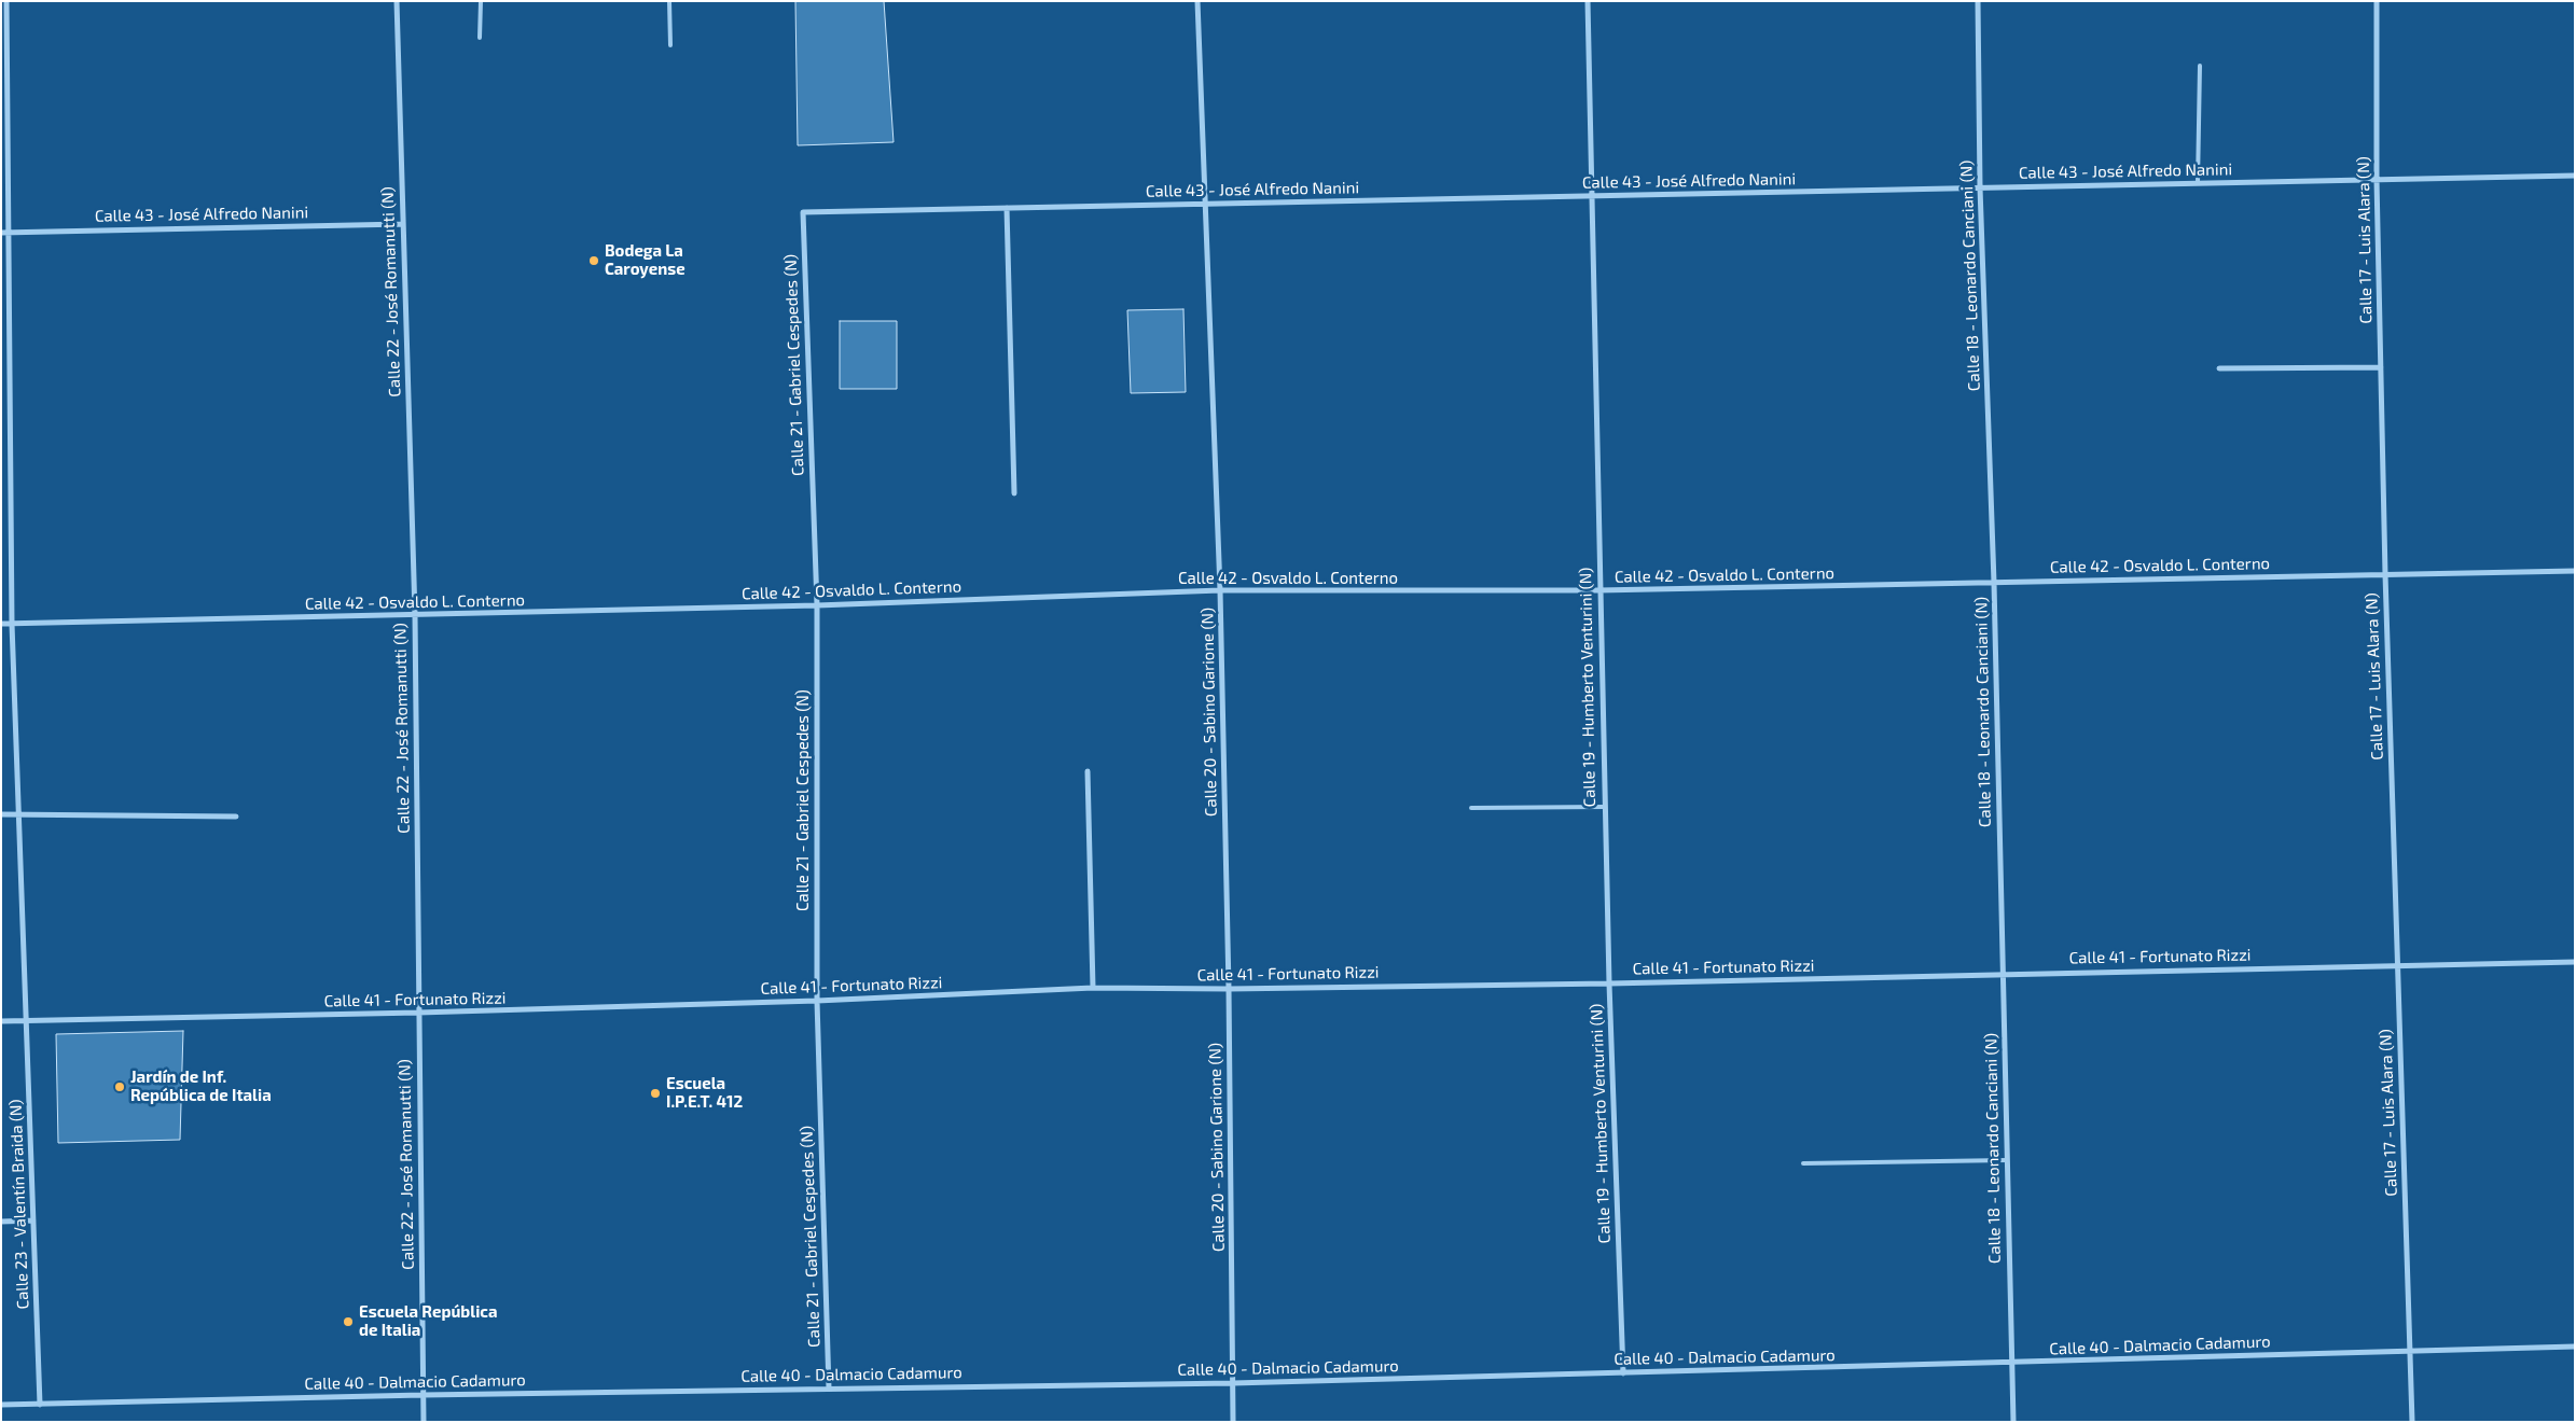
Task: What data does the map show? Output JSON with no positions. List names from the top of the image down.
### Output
{
  "streets": {
    "street": [
      "Calle 43 - José Alfredo Nanini",
      "Calle 17 - Luis Alara (N)",
      "Calle 18 - Leonardo Canciani (N)",
      "Calle 22 - José Romanutti (N)",
      "Calle 21 - Gabriel Cespedes (N)",
      "Calle 42 - Osvaldo L. Conterno",
      "Calle 19 - Humberto Venturini (N)",
      "Calle 20 - Sabino Garione (N)",
      "Calle 41 - Fortunato Rizzi",
      "Calle 23 - Valentín Braida (N)",
      "Calle 40 - Dalmacio Cadamuro"
    ]
  },
  "crossings": [
    ["Calle 43 - José Alfredo Nanini", "Calle 17 - Luis Alara (N)"],
    ["Calle 43 - José Alfredo Nanini", "Calle 18 - Leonardo Canciani (N)"],
    ["Calle 43 - José Alfredo Nanini", "Calle 22 - José Romanutti (N)"],
    ["Calle 43 - José Alfredo Nanini", "Calle 21 - Gabriel Cespedes (N)"],
    ["Calle 43 - José Alfredo Nanini", "Calle 19 - Humberto Venturini (N)"],
    ["Calle 43 - José Alfredo Nanini", "Calle 20 - Sabino Garione (N)"],
    ["Calle 43 - José Alfredo Nanini", "Calle 23 - Valentín Braida (N)"],
    ["Calle 17 - Luis Alara (N)", "Calle 42 - Osvaldo L. Conterno"],
    ["Calle 17 - Luis Alara (N)", "Calle 41 - Fortunato Rizzi"],
    ["Calle 17 - Luis Alara (N)", "Calle 40 - Dalmacio Cadamuro"],
    ["Calle 18 - Leonardo Canciani (N)", "Calle 42 - Osvaldo L. Conterno"],
    ["Calle 18 - Leonardo Canciani (N)", "Calle 41 - Fortunato Rizzi"],
    ["Calle 18 - Leonardo Canciani (N)", "Calle 40 - Dalmacio Cadamuro"],
    ["Calle 22 - José Romanutti (N)", "Calle 42 - Osvaldo L. Conterno"],
    ["Calle 22 - José Romanutti (N)", "Calle 41 - Fortunato Rizzi"],
    ["Calle 22 - José Romanutti (N)", "Calle 40 - Dalmacio Cadamuro"],
    ["Calle 21 - Gabriel Cespedes (N)", "Calle 42 - Osvaldo L. Conterno"],
    ["Calle 21 - Gabriel Cespedes (N)", "Calle 41 - Fortunato Rizzi"],
    ["Calle 21 - Gabriel Cespedes (N)", "Calle 40 - Dalmacio Cadamuro"],
    ["Calle 42 - Osvaldo L. Conterno", "Calle 19 - Humberto Venturini (N)"],
    ["Calle 42 - Osvaldo L. Conterno", "Calle 20 - Sabino Garione (N)"],
    ["Calle 42 - Osvaldo L. Conterno", "Calle 23 - Valentín Braida (N)"],
    ["Calle 19 - Humberto Venturini (N)", "Calle 41 - Fortunato Rizzi"],
    ["Calle 19 - Humberto Venturini (N)", "Calle 40 - Dalmacio Cadamuro"],
    ["Calle 20 - Sabino Garione (N)", "Calle 41 - Fortunato Rizzi"],
    ["Calle 20 - Sabino Garione (N)", "Calle 40 - Dalmacio Cadamuro"],
    ["Calle 41 - Fortunato Rizzi", "Calle 23 - Valentín Braida (N)"],
    ["Calle 23 - Valentín Braida (N)", "Calle 40 - Dalmacio Cadamuro"]
  ],
  "places": [
    "Bodega La Caroyense",
    "Jardín de Inf. República de Italia",
    "Escuela I.P.E.T. 412",
    "Escuela República de Italia"
  ]
}
